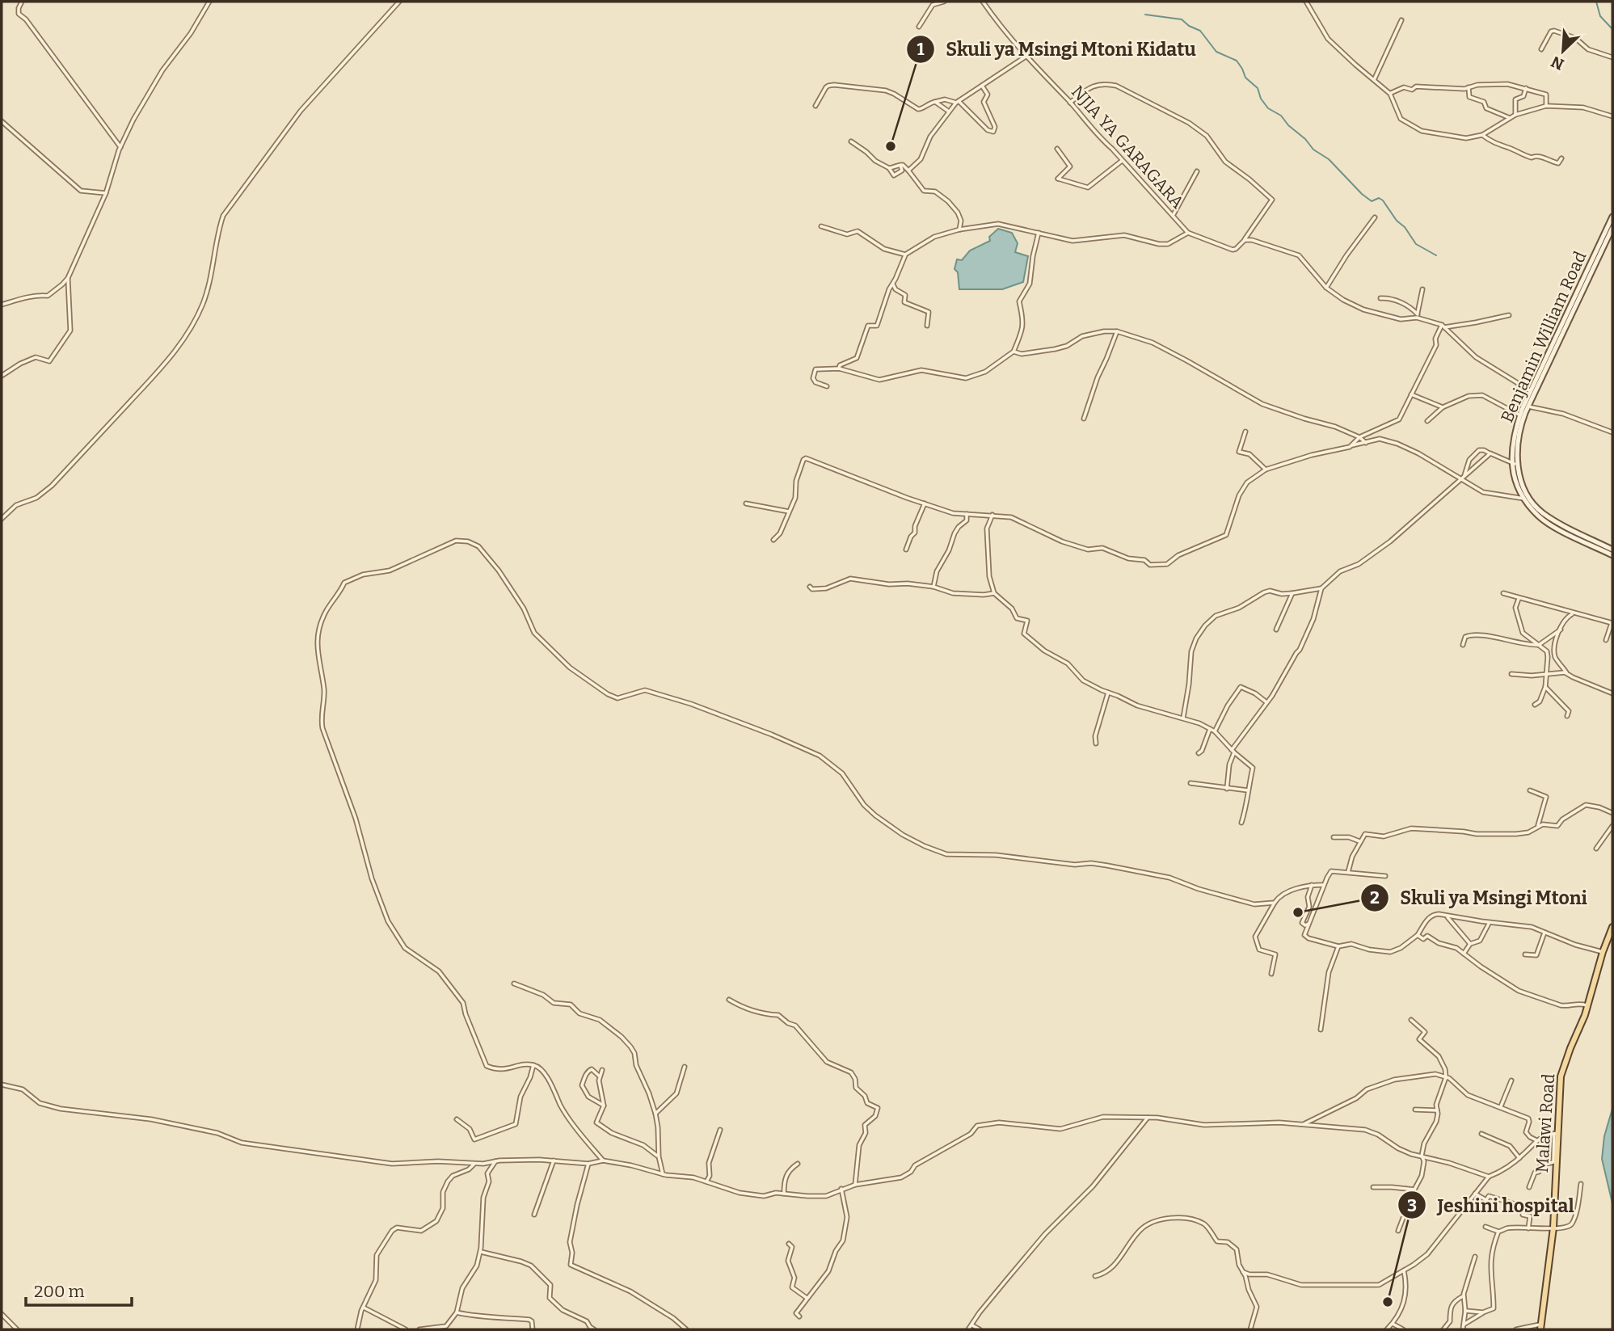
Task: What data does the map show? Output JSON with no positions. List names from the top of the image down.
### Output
{
  "streets": {
    "main road": ["Benjamin William Road", "Malawi Road"],
    "street": ["NJIA YA GARAGARA"]
  },
  "places": ["Skuli ya Msingi Mtoni Kidatu", "Skuli ya Msingi Mtoni", "Jeshini hospital"],
  "scale_bar": "200 m",
  "north": "bottom left"
}
